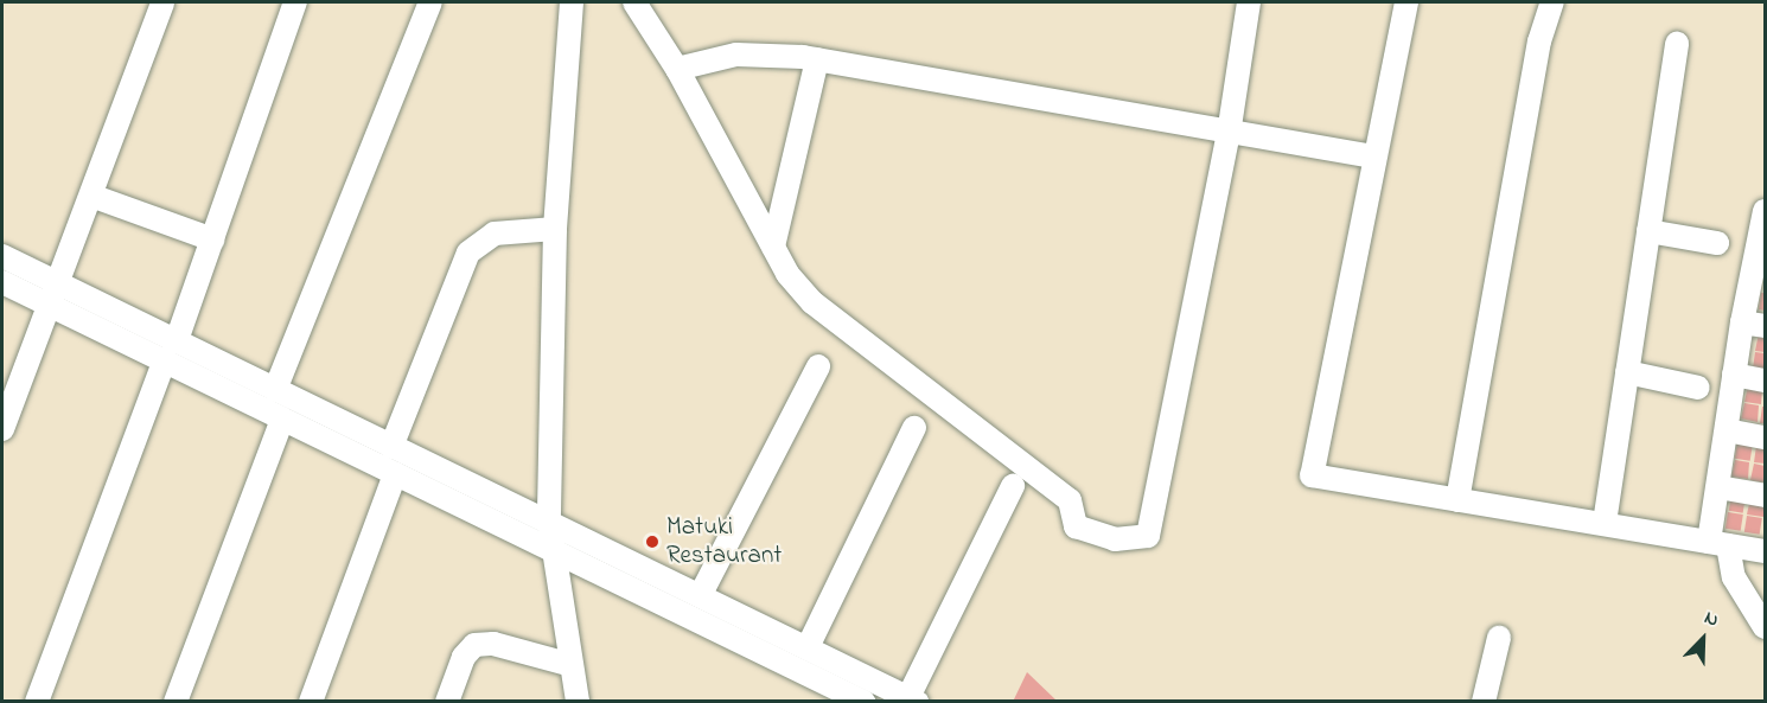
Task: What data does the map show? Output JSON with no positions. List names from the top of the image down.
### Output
{
  "places": ["Matuki Restaurant"],
  "north": "top right"
}
